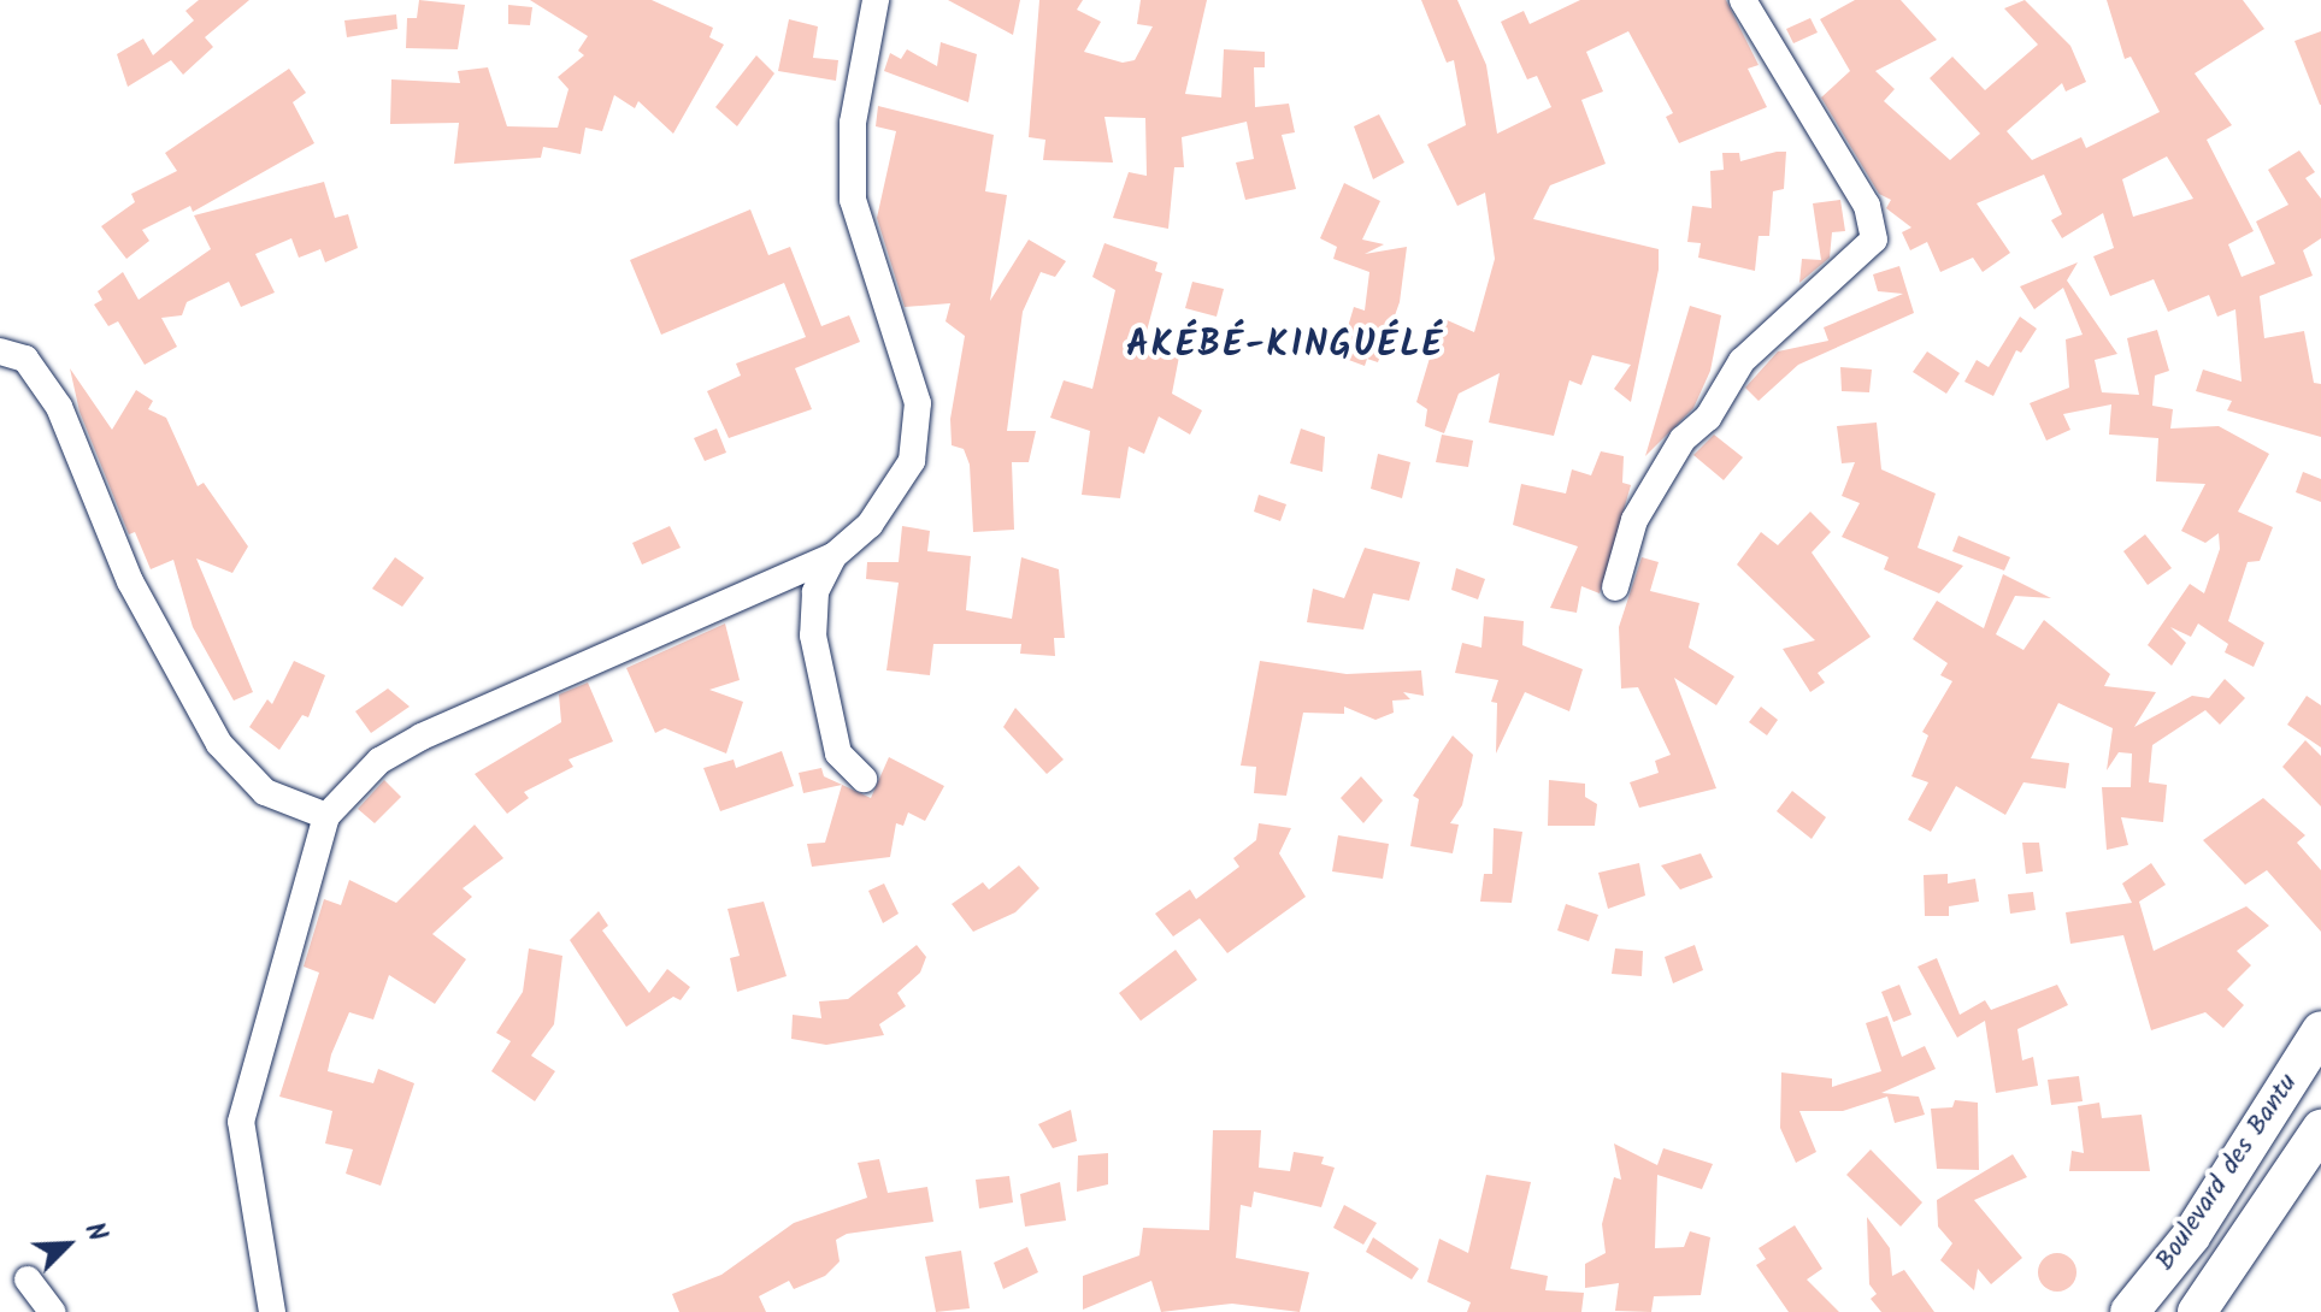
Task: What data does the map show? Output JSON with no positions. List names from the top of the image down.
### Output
{
  "streets": {
    "highway": ["Boulevard des Bantu"]
  },
  "districts": ["AKÉBÉ-KINGUÉLÉ"],
  "north": "top right"
}
